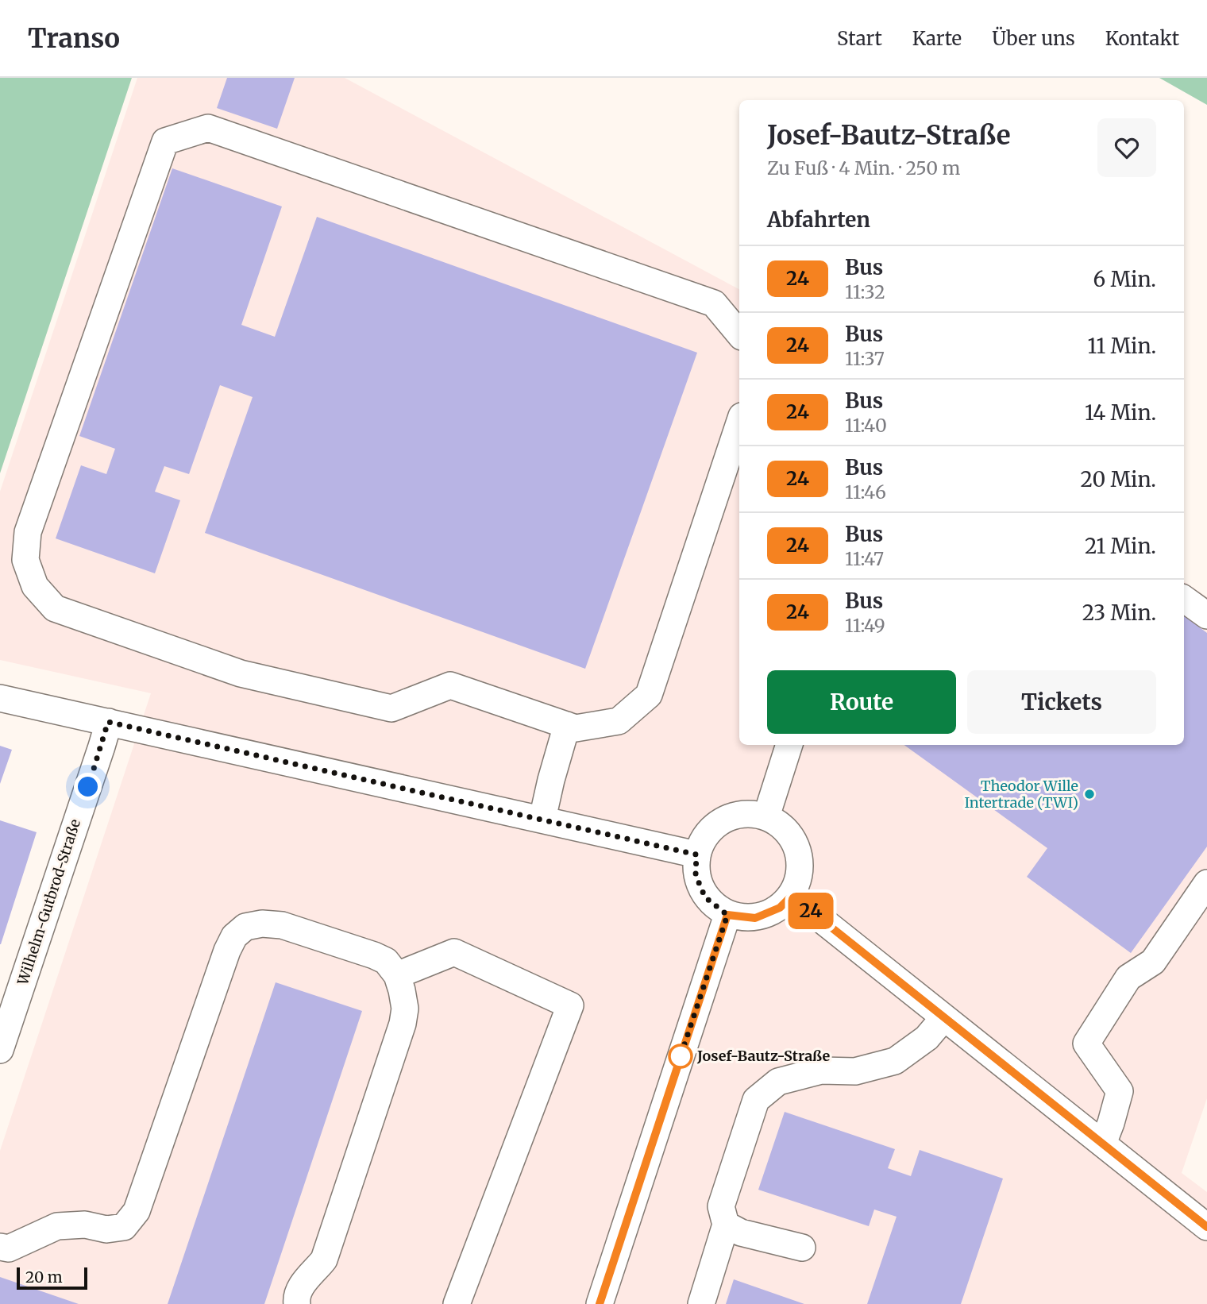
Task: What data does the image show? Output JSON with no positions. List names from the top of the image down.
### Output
{
  "streets": {
    "street": ["Wilhelm-Gutbrod-Straße"]
  },
  "places": ["Theodor Wille Intertrade (TWI)", "Josef-Bautz-Straße"],
  "lines": ["bus line 24"],
  "scale_bar": "20 m",
  "page": {
    "header": "Transo",
    "nav": [
      "Start",
      "Karte",
      "Über uns",
      "Kontakt"
    ],
    "on_map": "24",
    "heading": [
      ["Josef-Bautz-Straße", "Zu Fuß · 4 Min. · 250 m"],
      "Abfahrten"
    ],
    "list": [
      {
        "mark": "24",
        "name": "Bus",
        "note": "11:32",
        "value": "6 Min."
      },
      {
        "mark": "24",
        "name": "Bus",
        "note": "11:37",
        "value": "11 Min."
      },
      {
        "mark": "24",
        "name": "Bus",
        "note": "11:40",
        "value": "14 Min."
      },
      {
        "mark": "24",
        "name": "Bus",
        "note": "11:46",
        "value": "20 Min."
      },
      {
        "mark": "24",
        "name": "Bus",
        "note": "11:47",
        "value": "21 Min."
      },
      {
        "mark": "24",
        "name": "Bus",
        "note": "11:49",
        "value": "23 Min."
      }
    ],
    "buttons": ["Route", "Tickets"],
    "scale": "20 m"
  }
}
